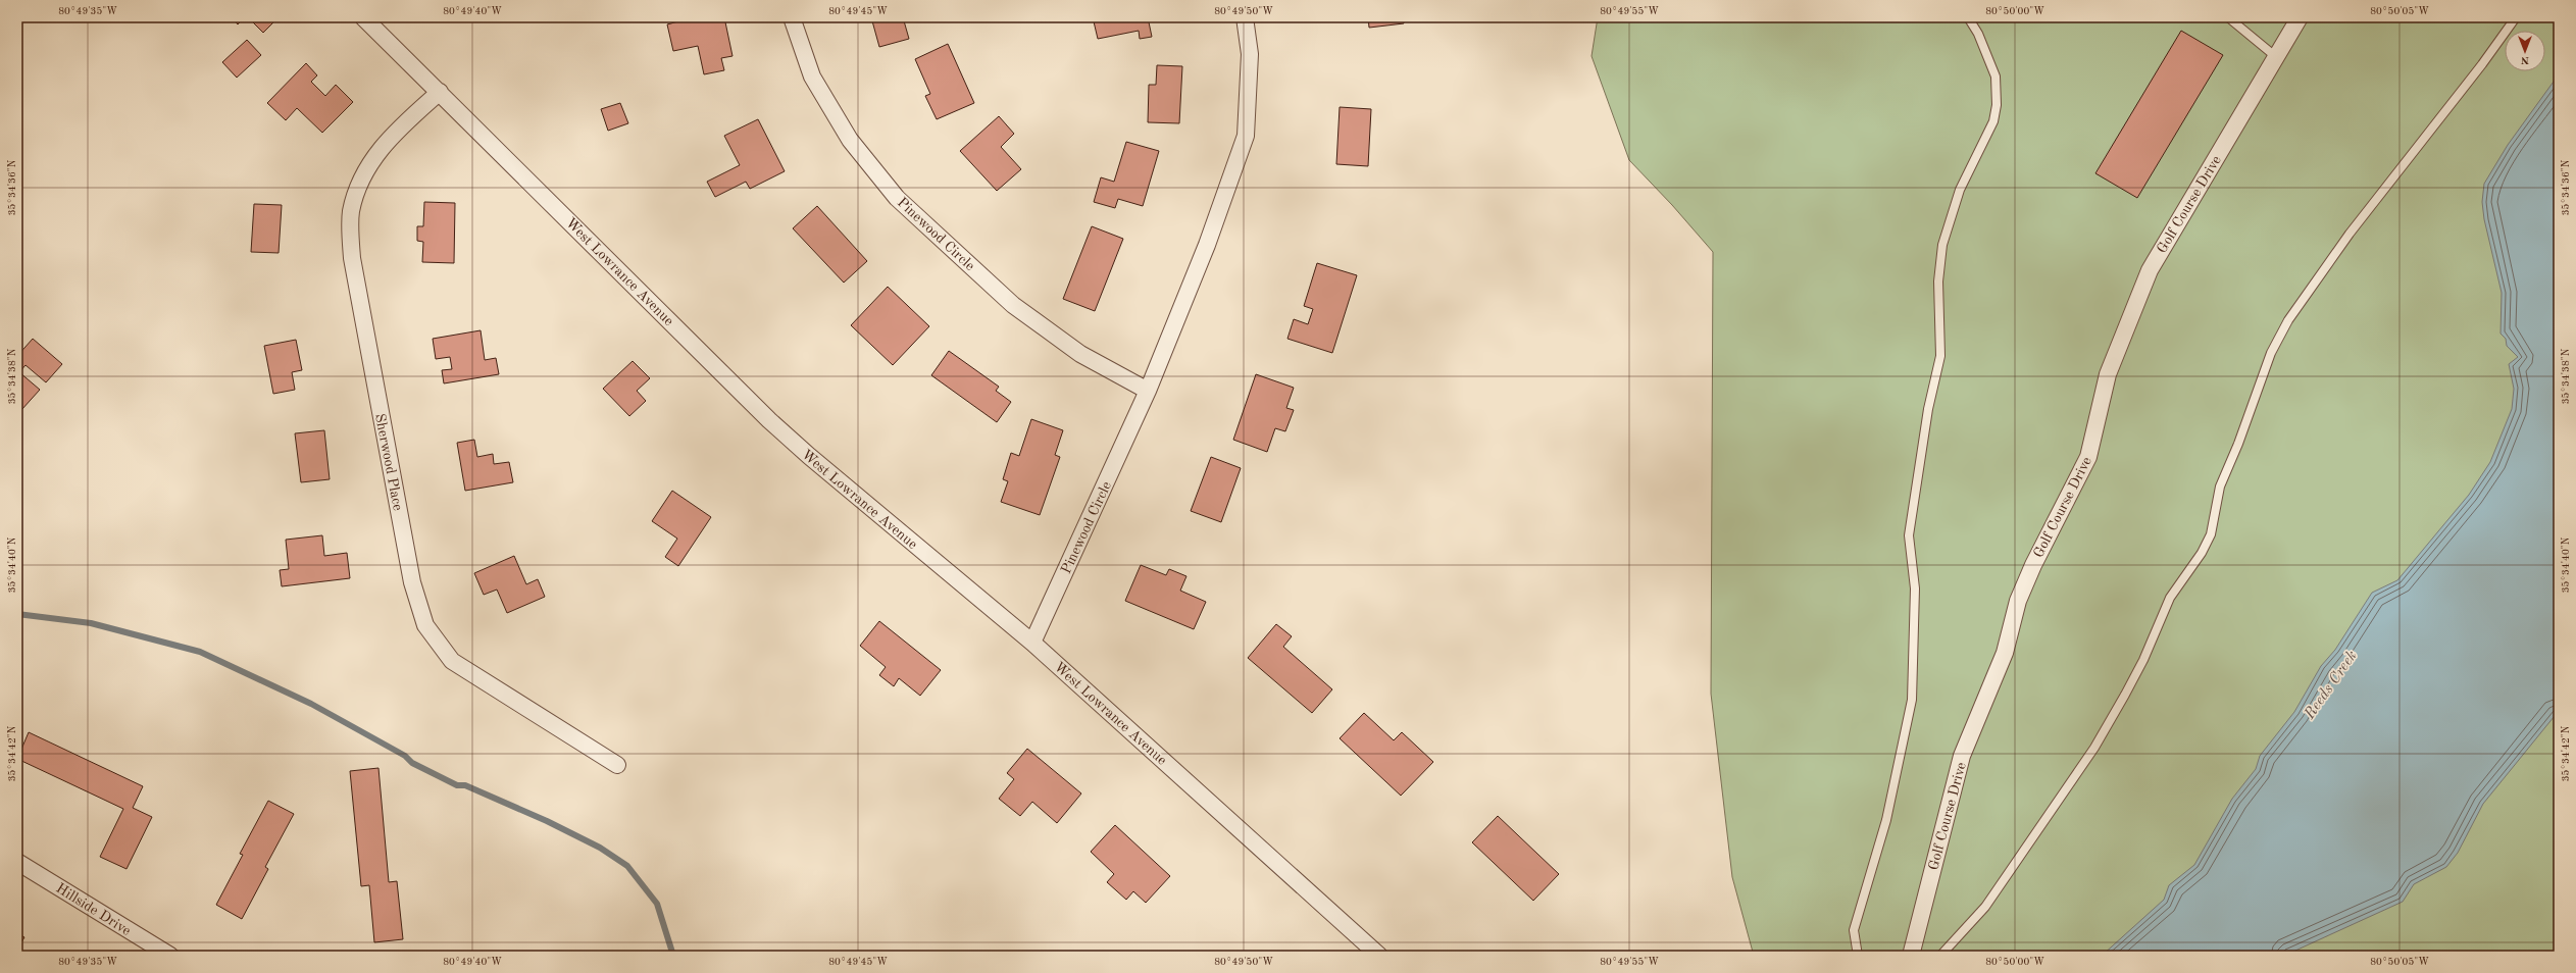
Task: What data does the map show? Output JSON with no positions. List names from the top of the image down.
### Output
{
  "streets": {
    "street": [
      "Golf Course Drive",
      "Pinewood Circle",
      "West Lowrance Avenue",
      "Sherwood Place",
      "Hillside Drive"
    ]
  },
  "crossings": [
    ["Pinewood Circle", "West Lowrance Avenue"],
    ["West Lowrance Avenue", "Sherwood Place"]
  ],
  "water": ["Reeds Creek"],
  "north": "bottom",
  "coordinates": [
    "80°49'35\"W",
    "80°49'40\"W",
    "80°49'45\"W",
    "80°49'50\"W",
    "80°49'55\"W",
    "80°50'00\"W",
    "80°50'05\"W",
    "35°34'36\"N",
    "35°34'38\"N",
    "35°34'40\"N",
    "35°34'42\"N"
  ]
}
